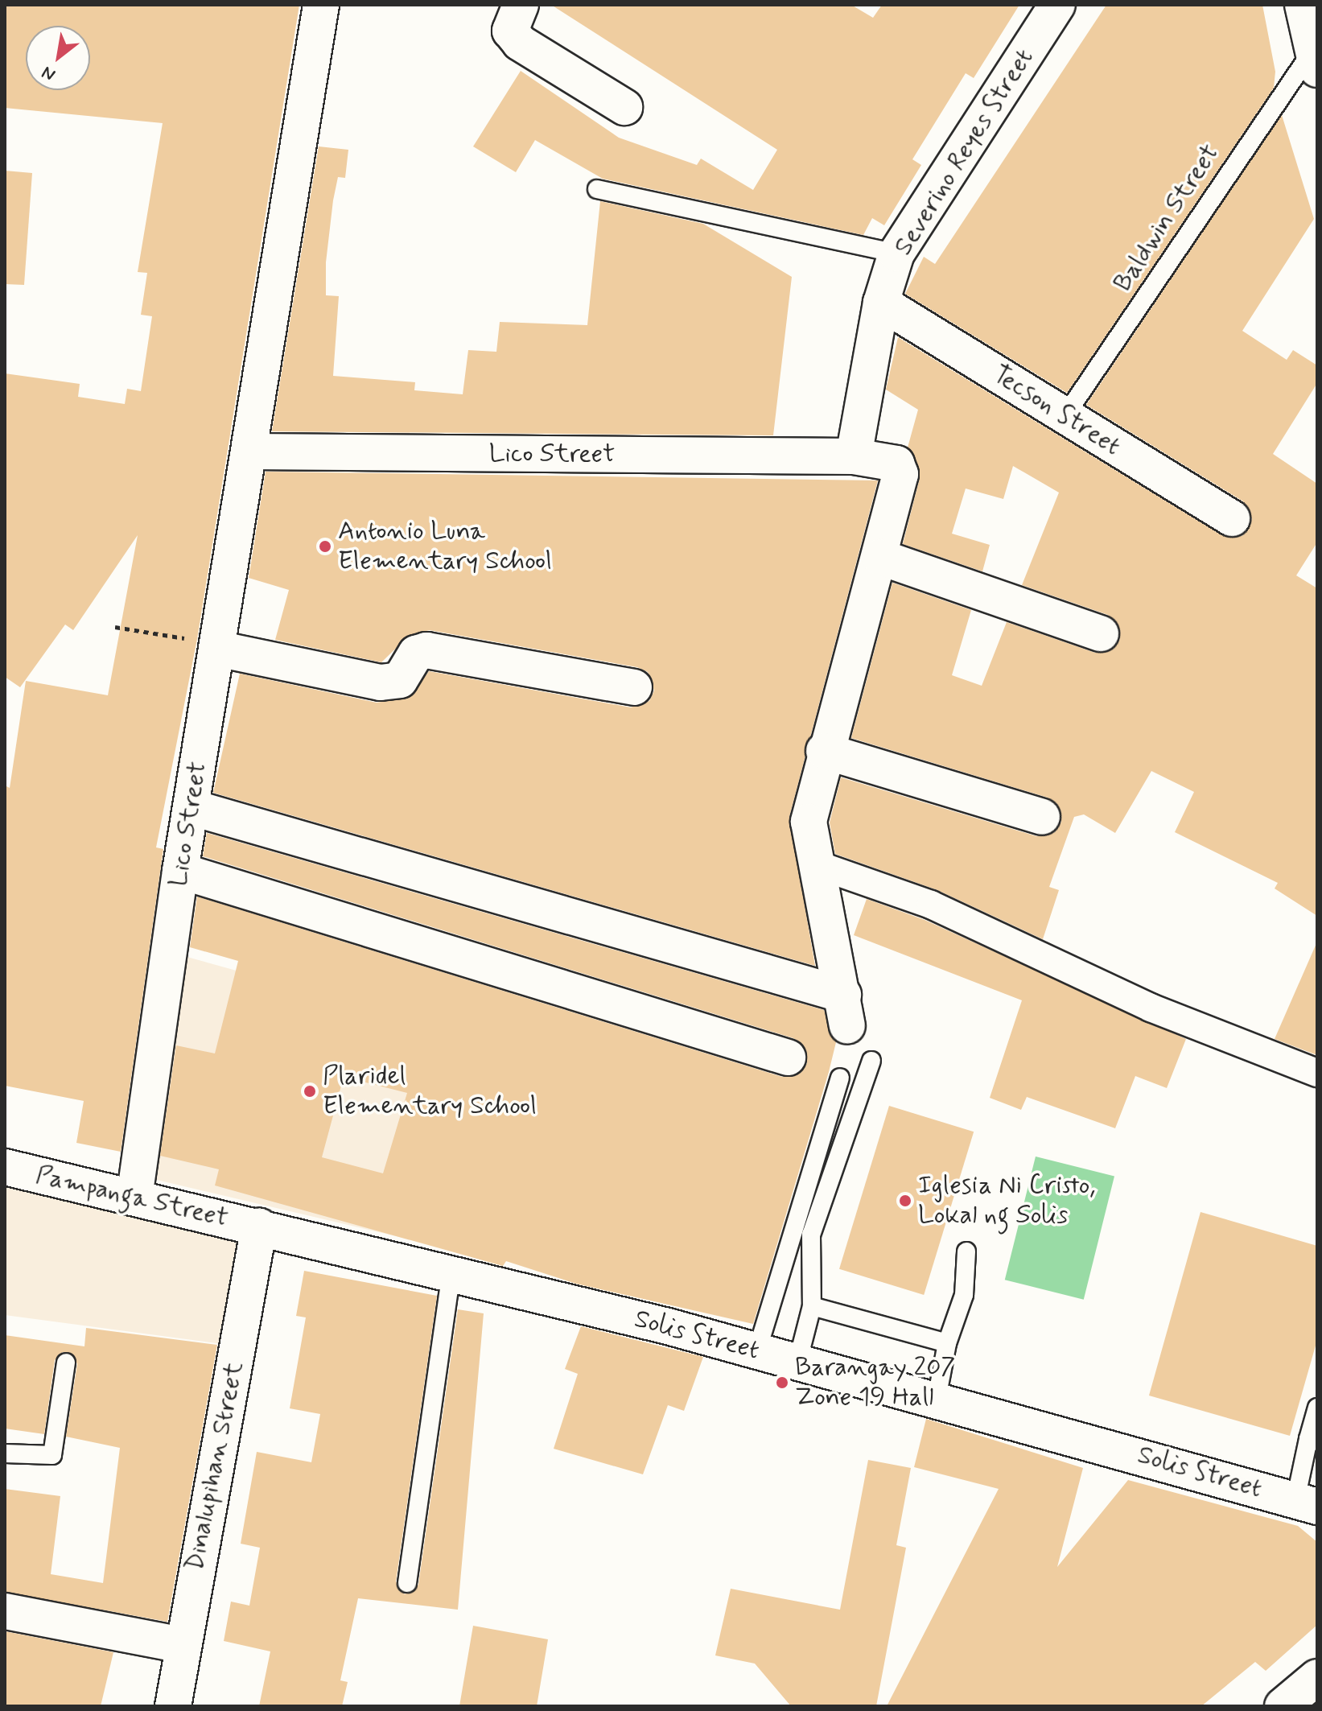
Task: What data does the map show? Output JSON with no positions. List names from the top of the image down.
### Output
{
  "streets": {
    "street": [
      "Severino Reyes Street",
      "Tecson Street",
      "Lico Street",
      "Pampanga Street",
      "Solis Street",
      "Dinalupihan Street"
    ],
    "lane": ["Baldwin Street"]
  },
  "crossings": [
    ["Severino Reyes Street", "Tecson Street"],
    ["Severino Reyes Street", "Lico Street"],
    ["Baldwin Street", "Tecson Street"],
    ["Lico Street", "Pampanga Street"],
    ["Pampanga Street", "Solis Street"],
    ["Pampanga Street", "Dinalupihan Street"],
    ["Solis Street", "Dinalupihan Street"]
  ],
  "places": [
    "Antonio Luna Elementary School",
    "Plaridel Elementary School",
    "Iglesia Ni Cristo, Lokal ng Solis",
    "Barangay 207 Zone 19 Hall"
  ],
  "north": "bottom left"
}
